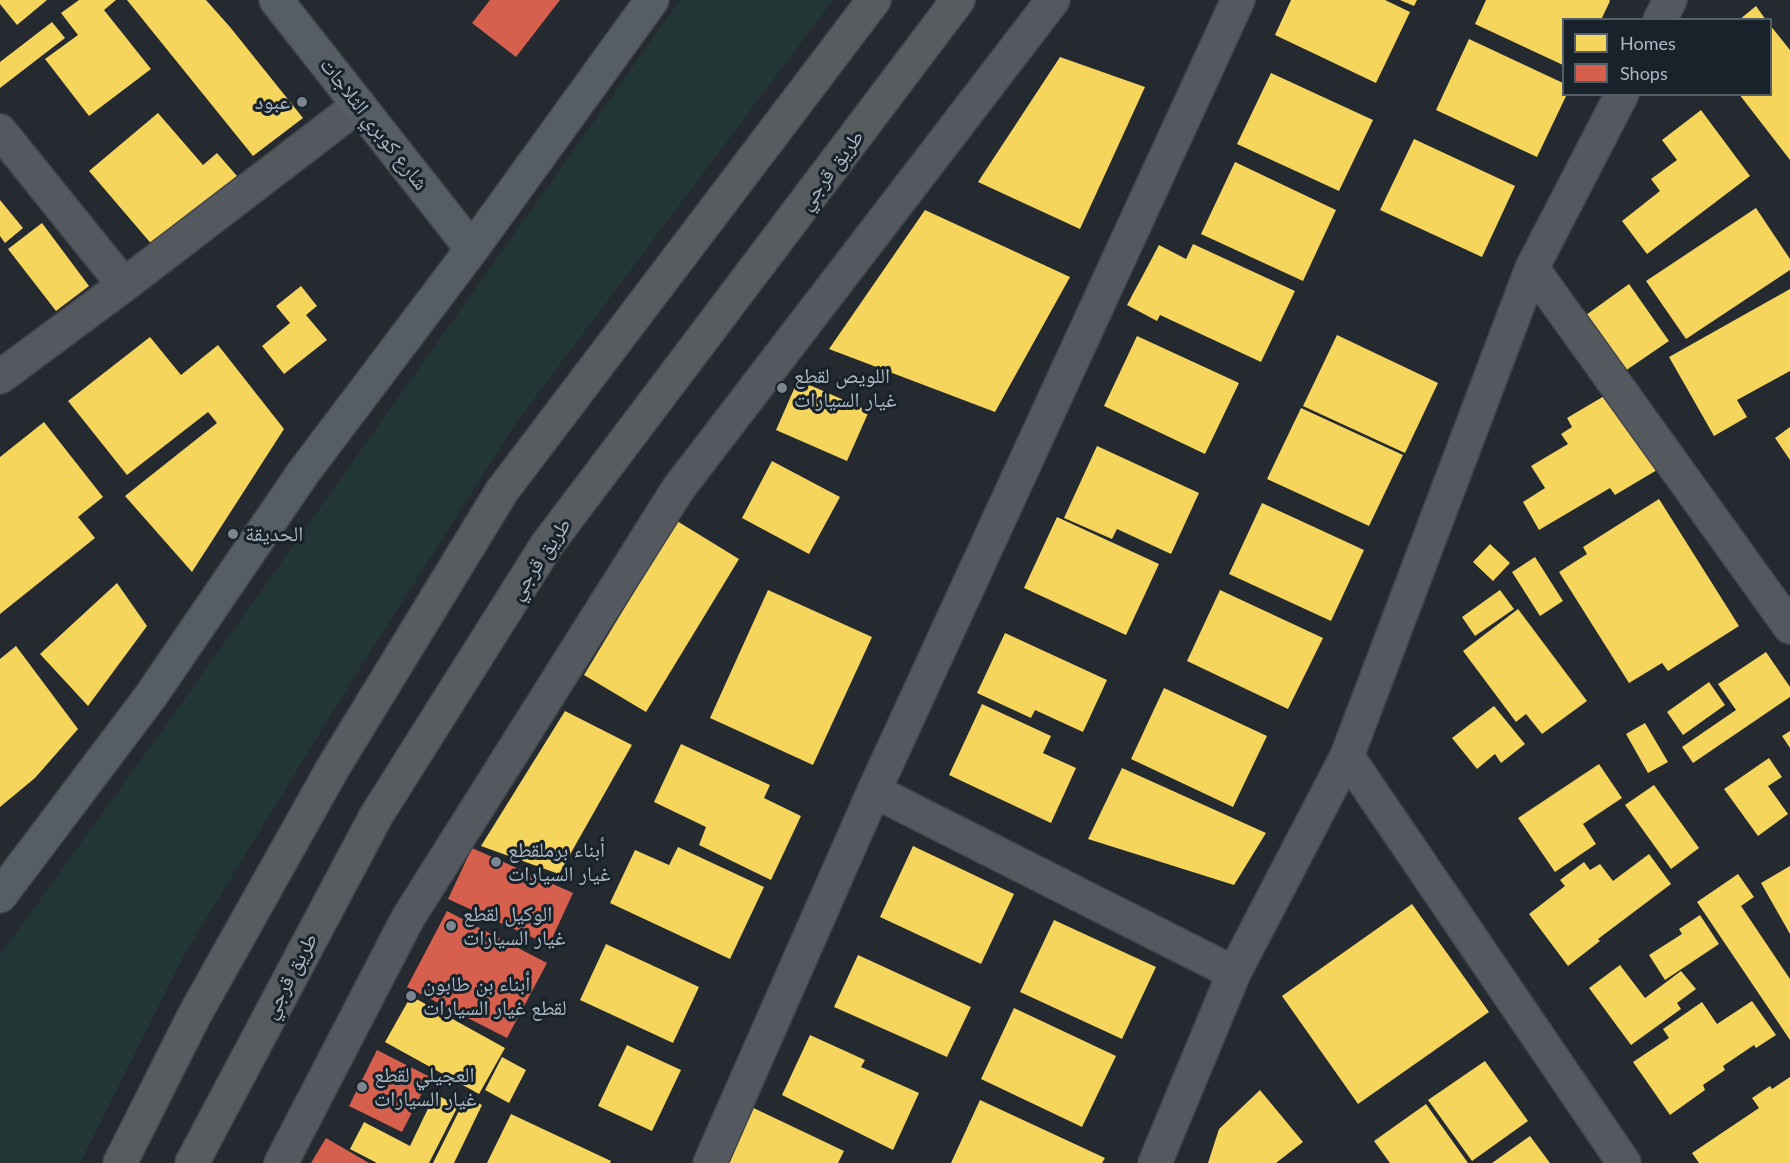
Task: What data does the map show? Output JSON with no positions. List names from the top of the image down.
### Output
{
  "streets": {
    "highway": ["طريق قرجي"],
    "main road": ["شارع كوبري الثلاجات"]
  },
  "places": [
    "عبود",
    "اللويص لقطع غيار السيارات",
    "الحديقة",
    "أبناء برملقطع غيار السيارات",
    "الوكيل لقطع غيار السيارات",
    "أبناء بن طابون لقطع غيار السيارات",
    "العجيلي لقطع غيار السيارات"
  ],
  "legend": ["Homes", "Shops"]
}
